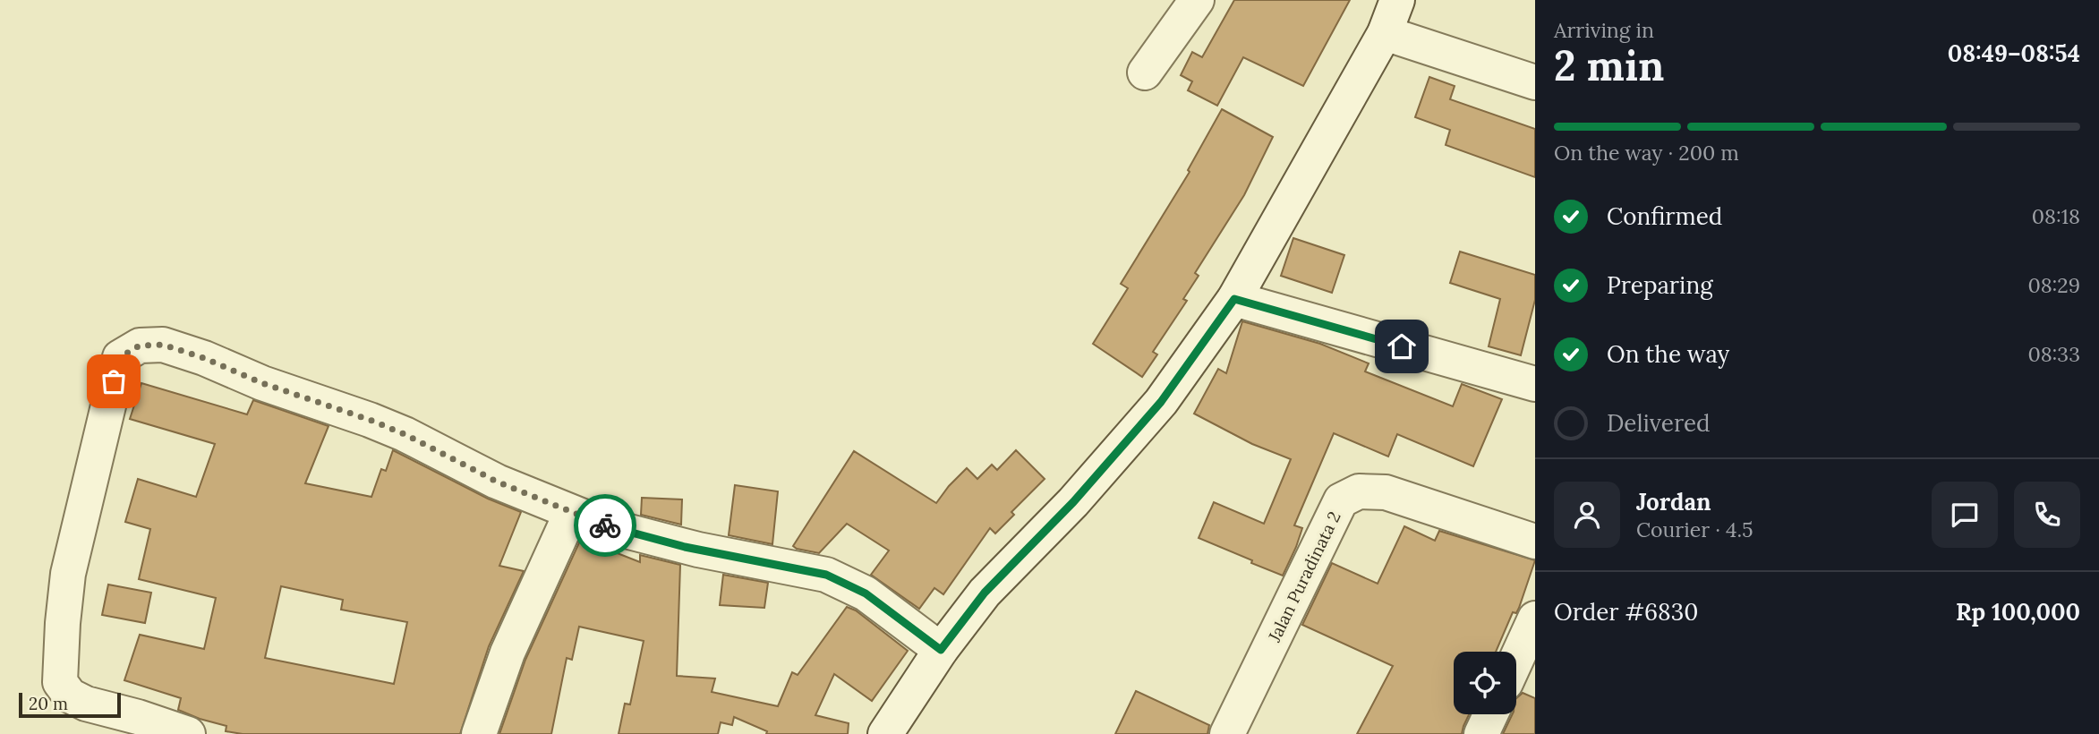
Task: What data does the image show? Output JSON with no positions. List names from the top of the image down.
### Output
{
  "streets": {
    "street": ["Jalan Puradinata 2"]
  },
  "scale_bar": "20 m",
  "page": {
    "heading": ["2 min", "Arriving in", "08:49–08:54"],
    "panel": [
      "Jordan",
      "Courier · 4.5",
      "Order #6830",
      "Rp 100,000"
    ],
    "bar": "On the way · 200 m",
    "list": [
      ["Confirmed", "08:18"],
      ["Preparing", "08:29"],
      ["On the way", "08:33"],
      "Delivered"
    ],
    "scale": "20 m"
  }
}
